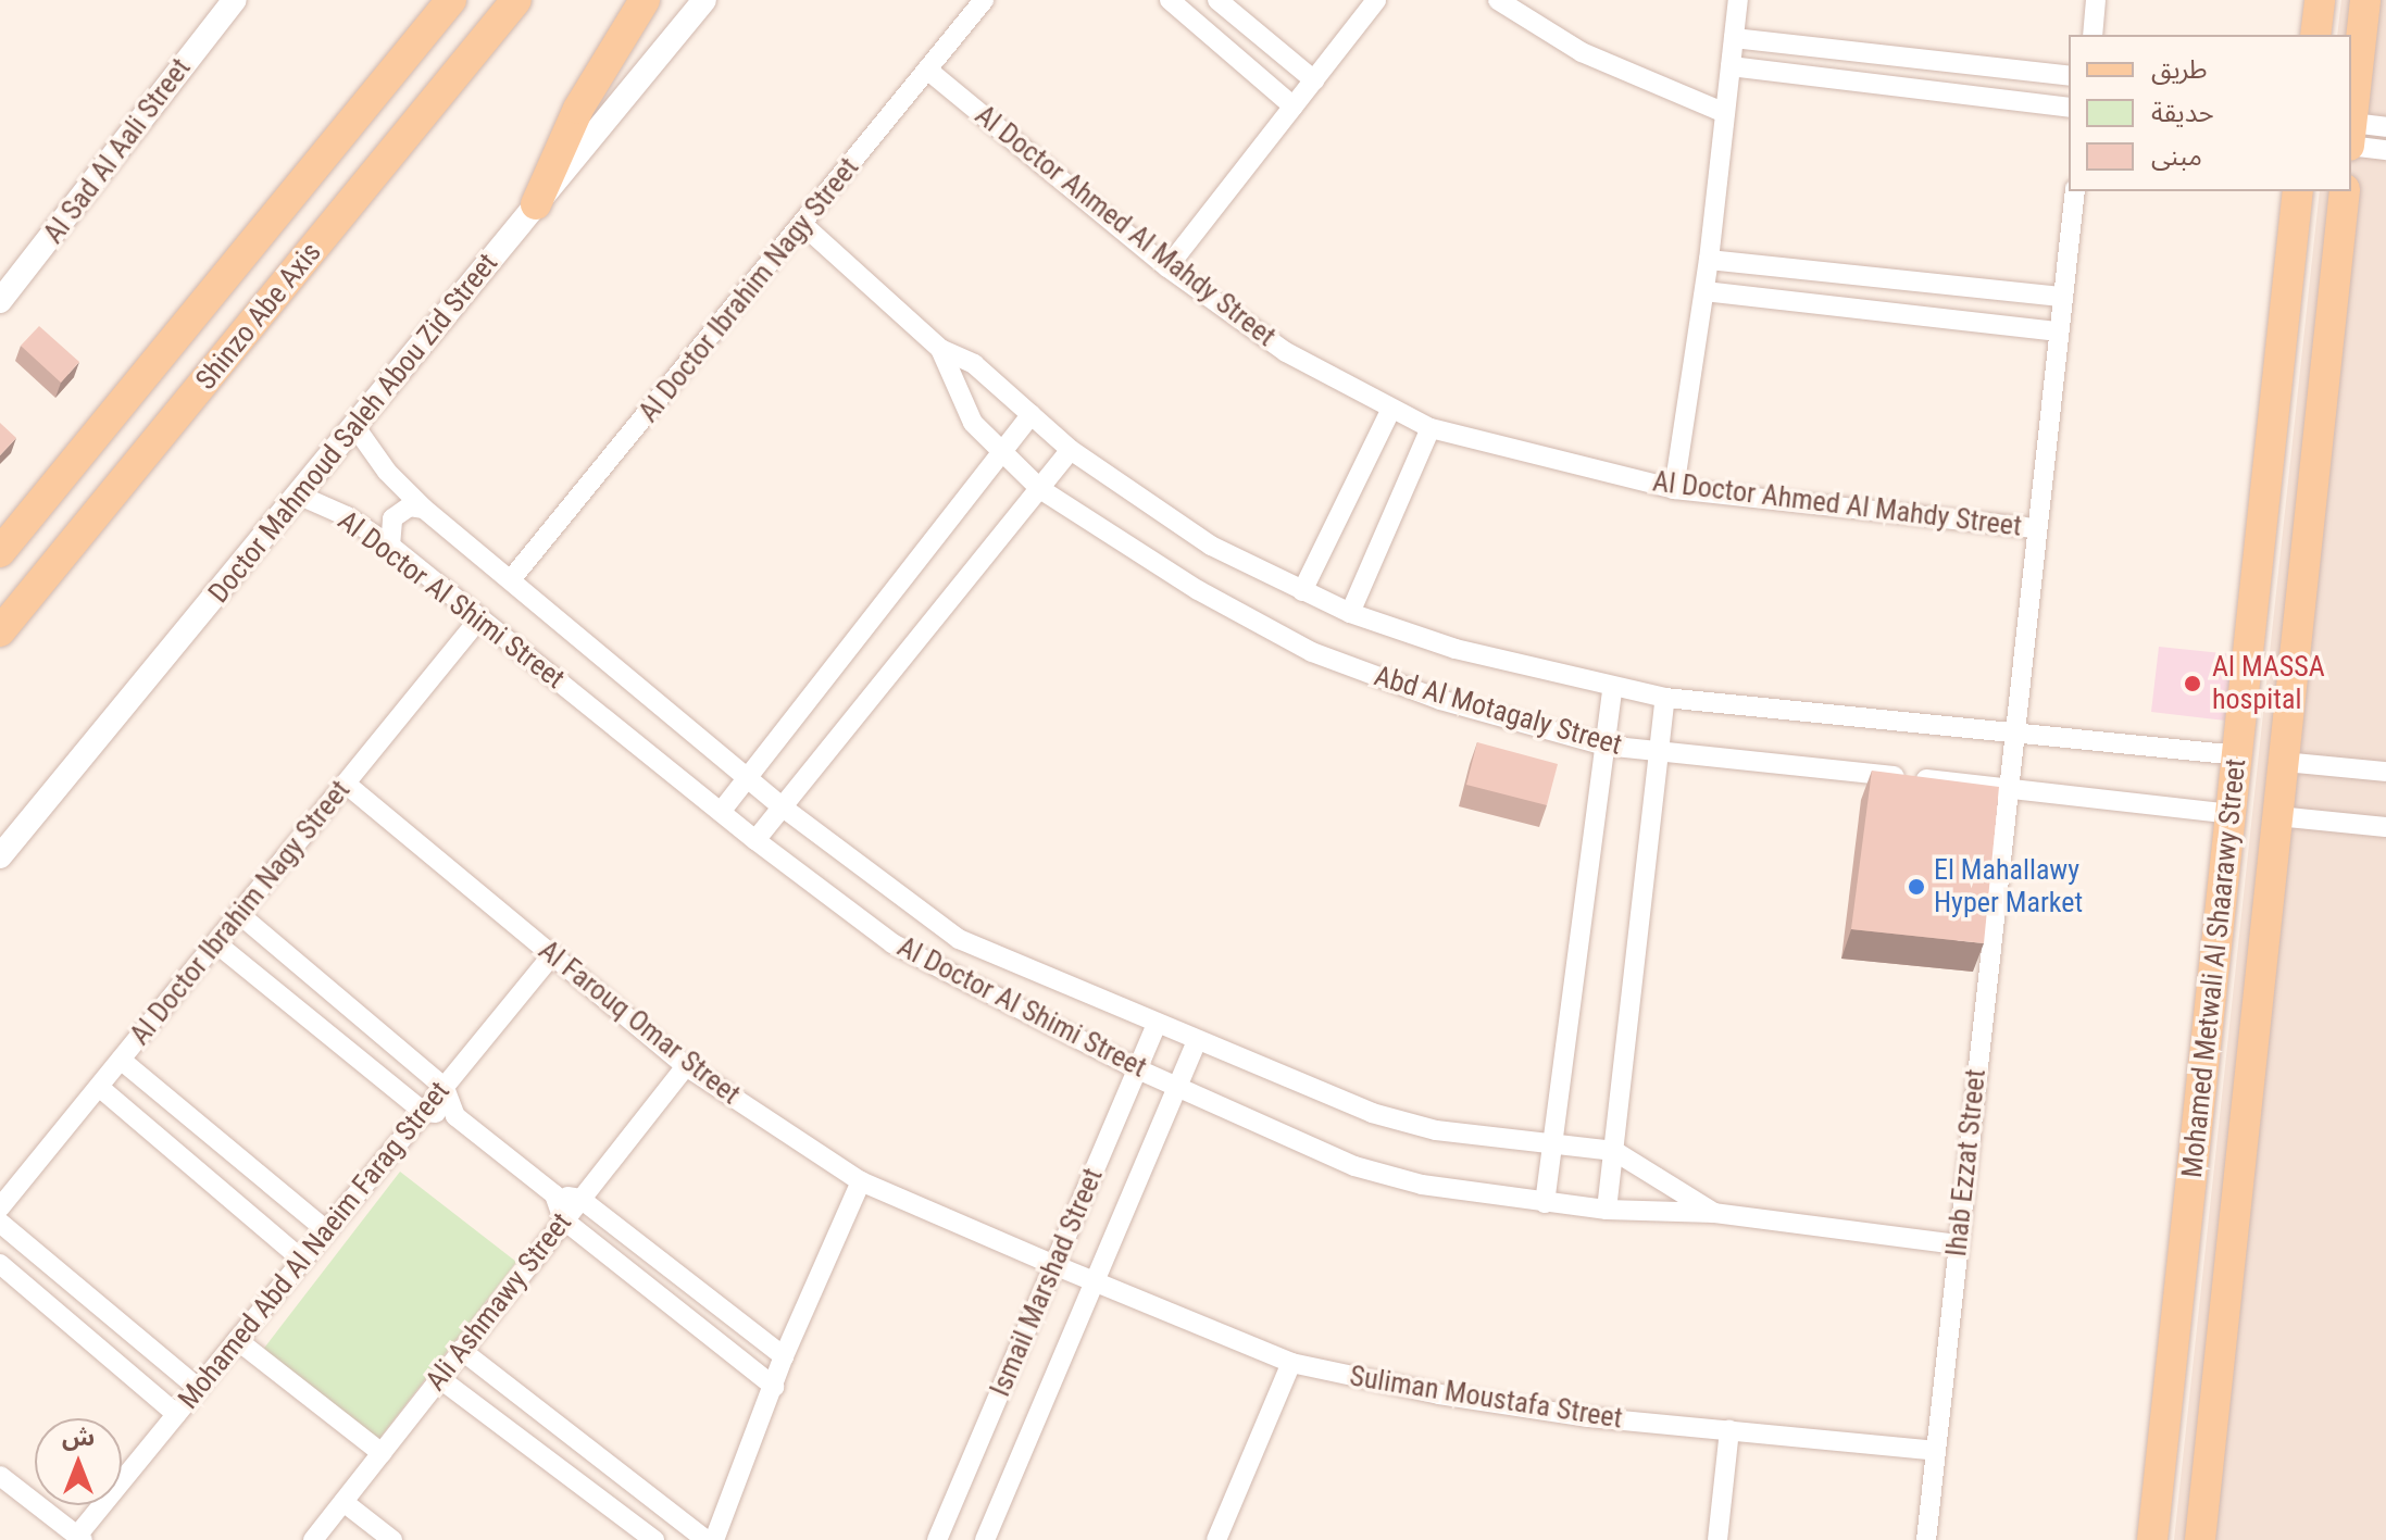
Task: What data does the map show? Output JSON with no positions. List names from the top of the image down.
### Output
{
  "streets": {
    "main road": ["Shinzo Abe Axis", "Mohamed Metwali Al Shaarawy Street"],
    "street": [
      "Al Sad Al Aali Street",
      "Al Doctor Ahmed Al Mahdy Street",
      "Al Doctor Ibrahim Nagy Street",
      "Doctor Mahmoud Saleh Abou Zid Street",
      "Al Doctor Al Shimi Street",
      "Abd Al Motagaly Street",
      "Al Farouq Omar Street",
      "Ihab Ezzat Street",
      "Mohamed Abd Al Naeim Farag Street",
      "Ismail Marshad Street",
      "Ali Ashmawy Street",
      "Suliman Moustafa Street"
    ]
  },
  "crossings": [
    ["Al Doctor Ahmed Al Mahdy Street", "Al Doctor Ibrahim Nagy Street"],
    ["Al Doctor Ahmed Al Mahdy Street", "Ihab Ezzat Street"],
    ["Al Doctor Ibrahim Nagy Street", "Al Doctor Al Shimi Street"],
    ["Al Doctor Ibrahim Nagy Street", "Abd Al Motagaly Street"],
    ["Al Doctor Ibrahim Nagy Street", "Al Farouq Omar Street"],
    ["Doctor Mahmoud Saleh Abou Zid Street", "Al Doctor Al Shimi Street"],
    ["Al Doctor Al Shimi Street", "Ihab Ezzat Street"],
    ["Al Doctor Al Shimi Street", "Ismail Marshad Street"],
    ["Abd Al Motagaly Street", "Mohamed Metwali Al Shaarawy Street"],
    ["Abd Al Motagaly Street", "Ihab Ezzat Street"],
    ["Al Farouq Omar Street", "Mohamed Abd Al Naeim Farag Street"],
    ["Al Farouq Omar Street", "Ismail Marshad Street"],
    ["Al Farouq Omar Street", "Ali Ashmawy Street"],
    ["Al Farouq Omar Street", "Suliman Moustafa Street"],
    ["Ihab Ezzat Street", "Suliman Moustafa Street"],
    ["Ismail Marshad Street", "Suliman Moustafa Street"]
  ],
  "places": ["Al MASSA hospital", "El Mahallawy Hyper Market"],
  "legend": ["طريق", "حديقة", "مبنى"],
  "north": "top"
}
